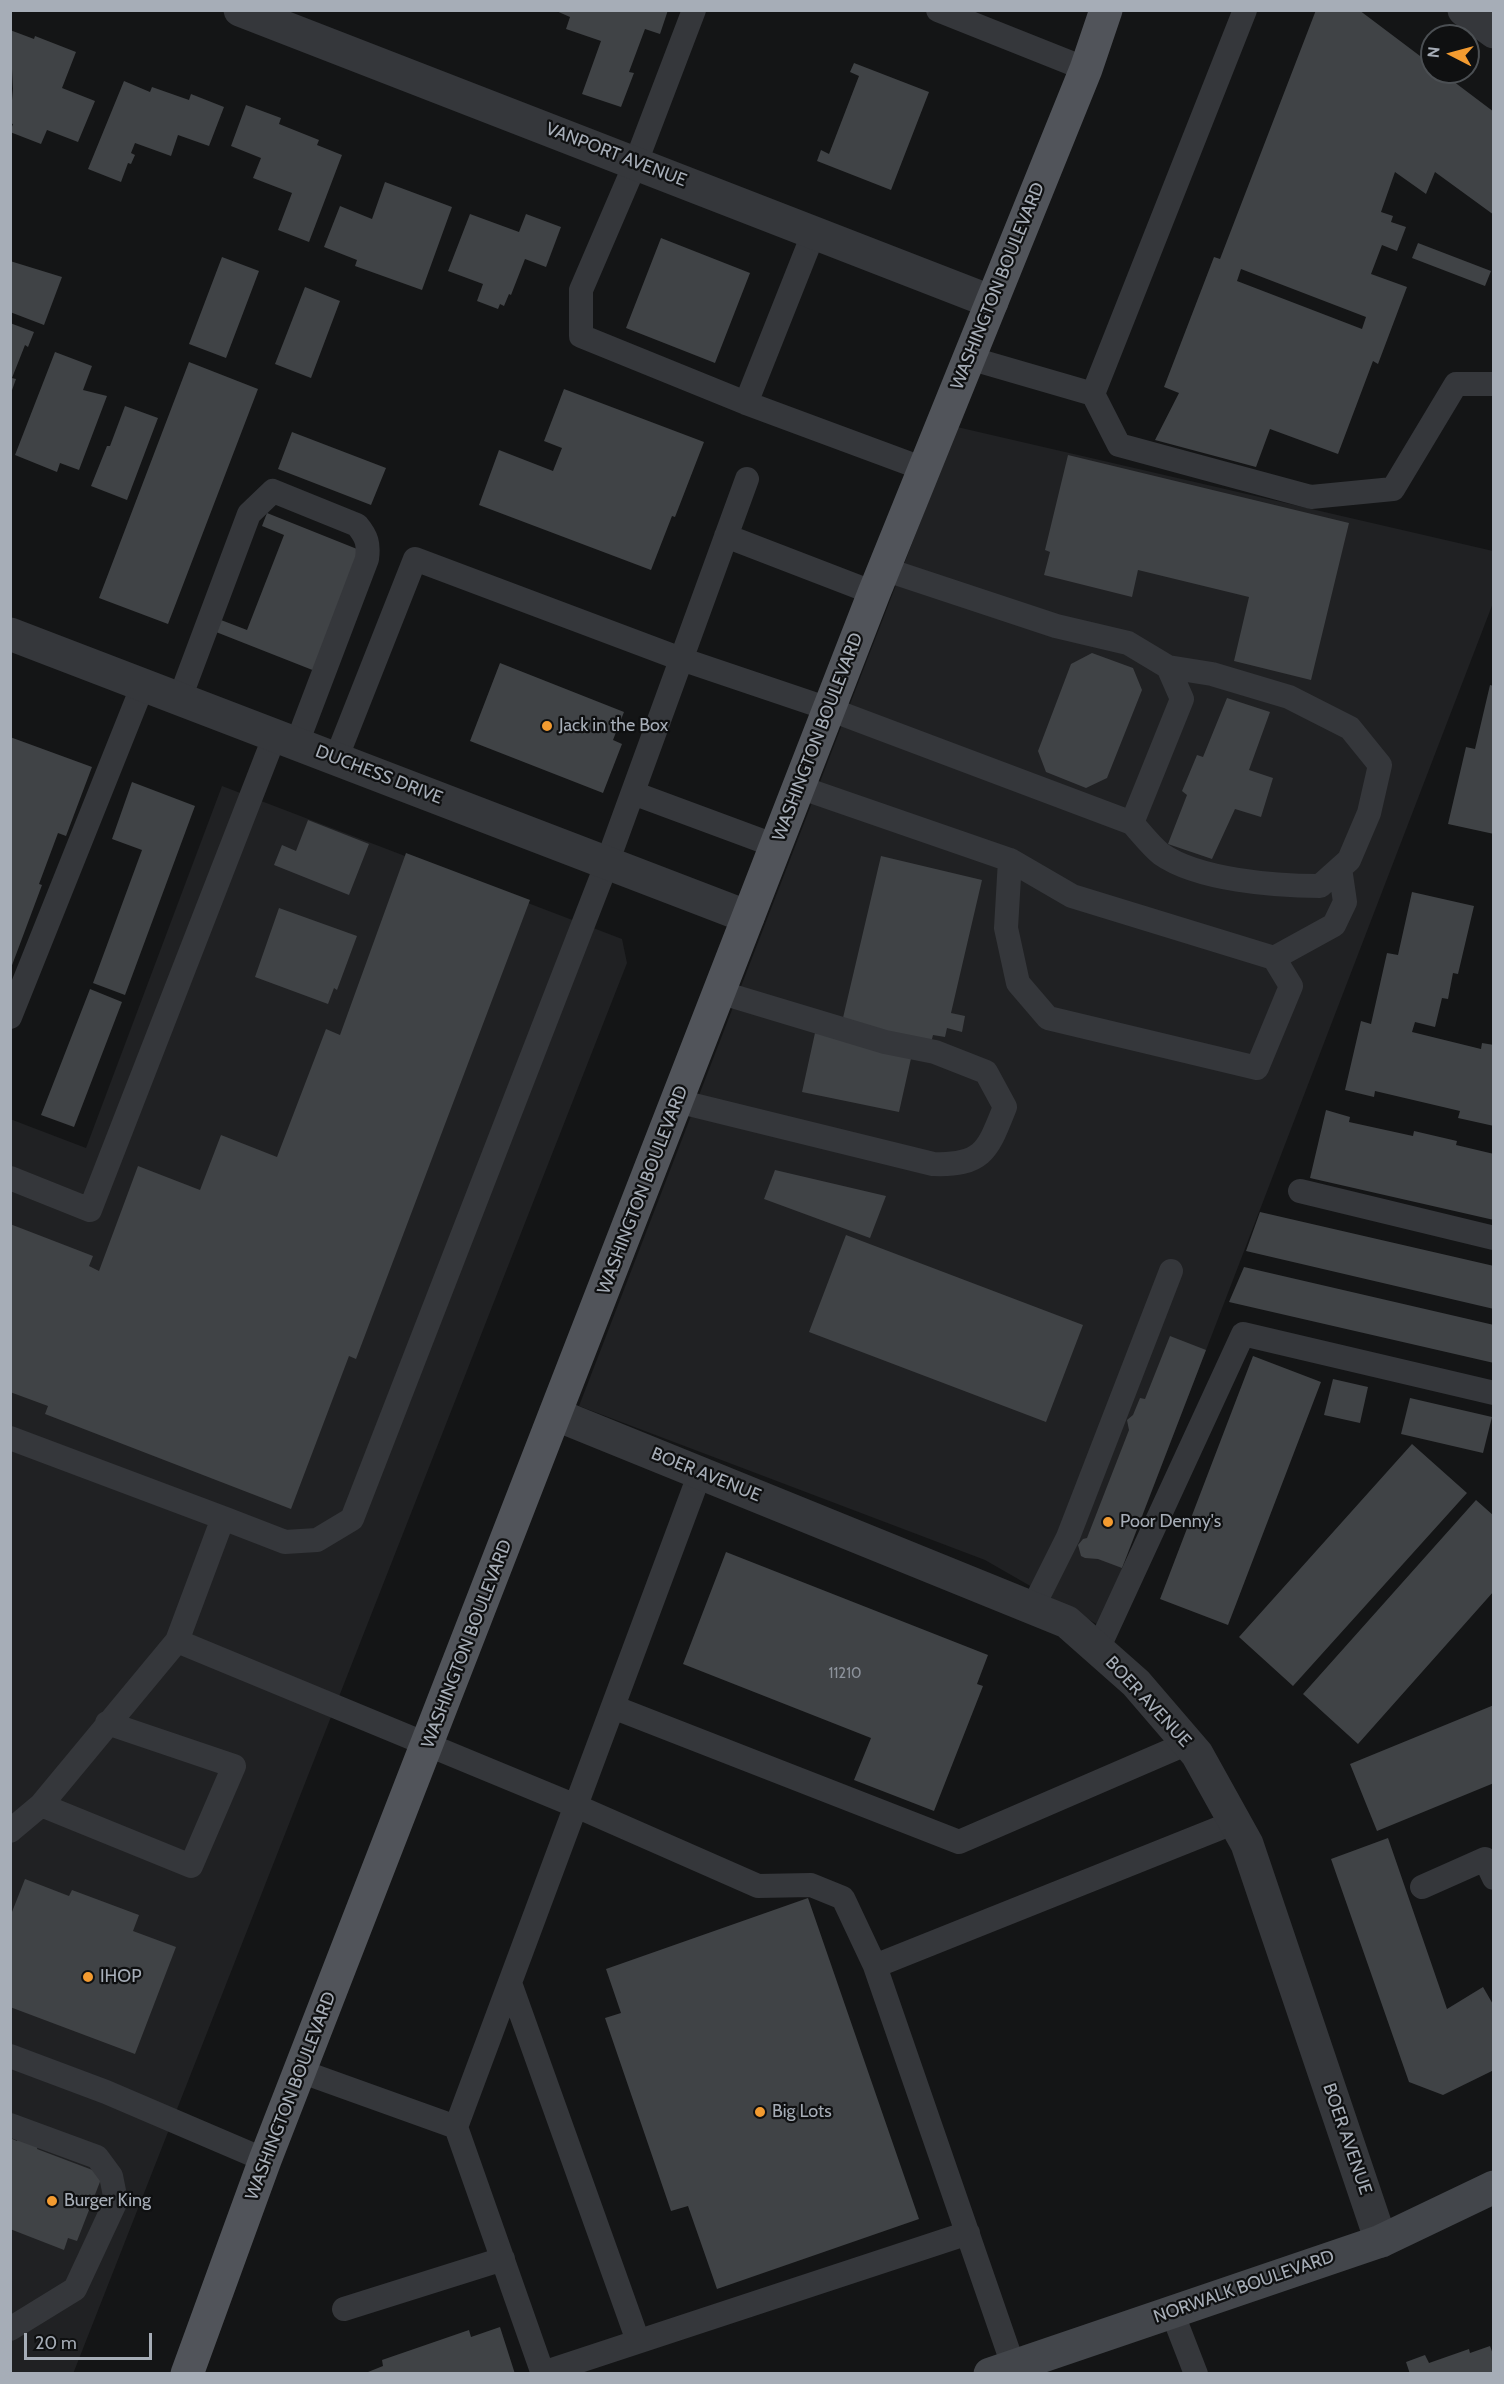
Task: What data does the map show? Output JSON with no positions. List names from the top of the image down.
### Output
{
  "streets": {
    "main road": ["WASHINGTON BOULEVARD", "NORWALK BOULEVARD"],
    "street": ["VANPORT AVENUE", "DUCHESS DRIVE", "BOER AVENUE"]
  },
  "crossings": [
    ["VANPORT AVENUE", "WASHINGTON BOULEVARD"],
    ["WASHINGTON BOULEVARD", "DUCHESS DRIVE"],
    ["WASHINGTON BOULEVARD", "BOER AVENUE"],
    ["BOER AVENUE", "NORWALK BOULEVARD"]
  ],
  "places": [
    "Jack in the Box",
    "Poor Denny's",
    "IHOP",
    "Big Lots",
    "Burger King"
  ],
  "house_numbers": ["11210"],
  "scale_bar": "20 m",
  "north": "left"
}
